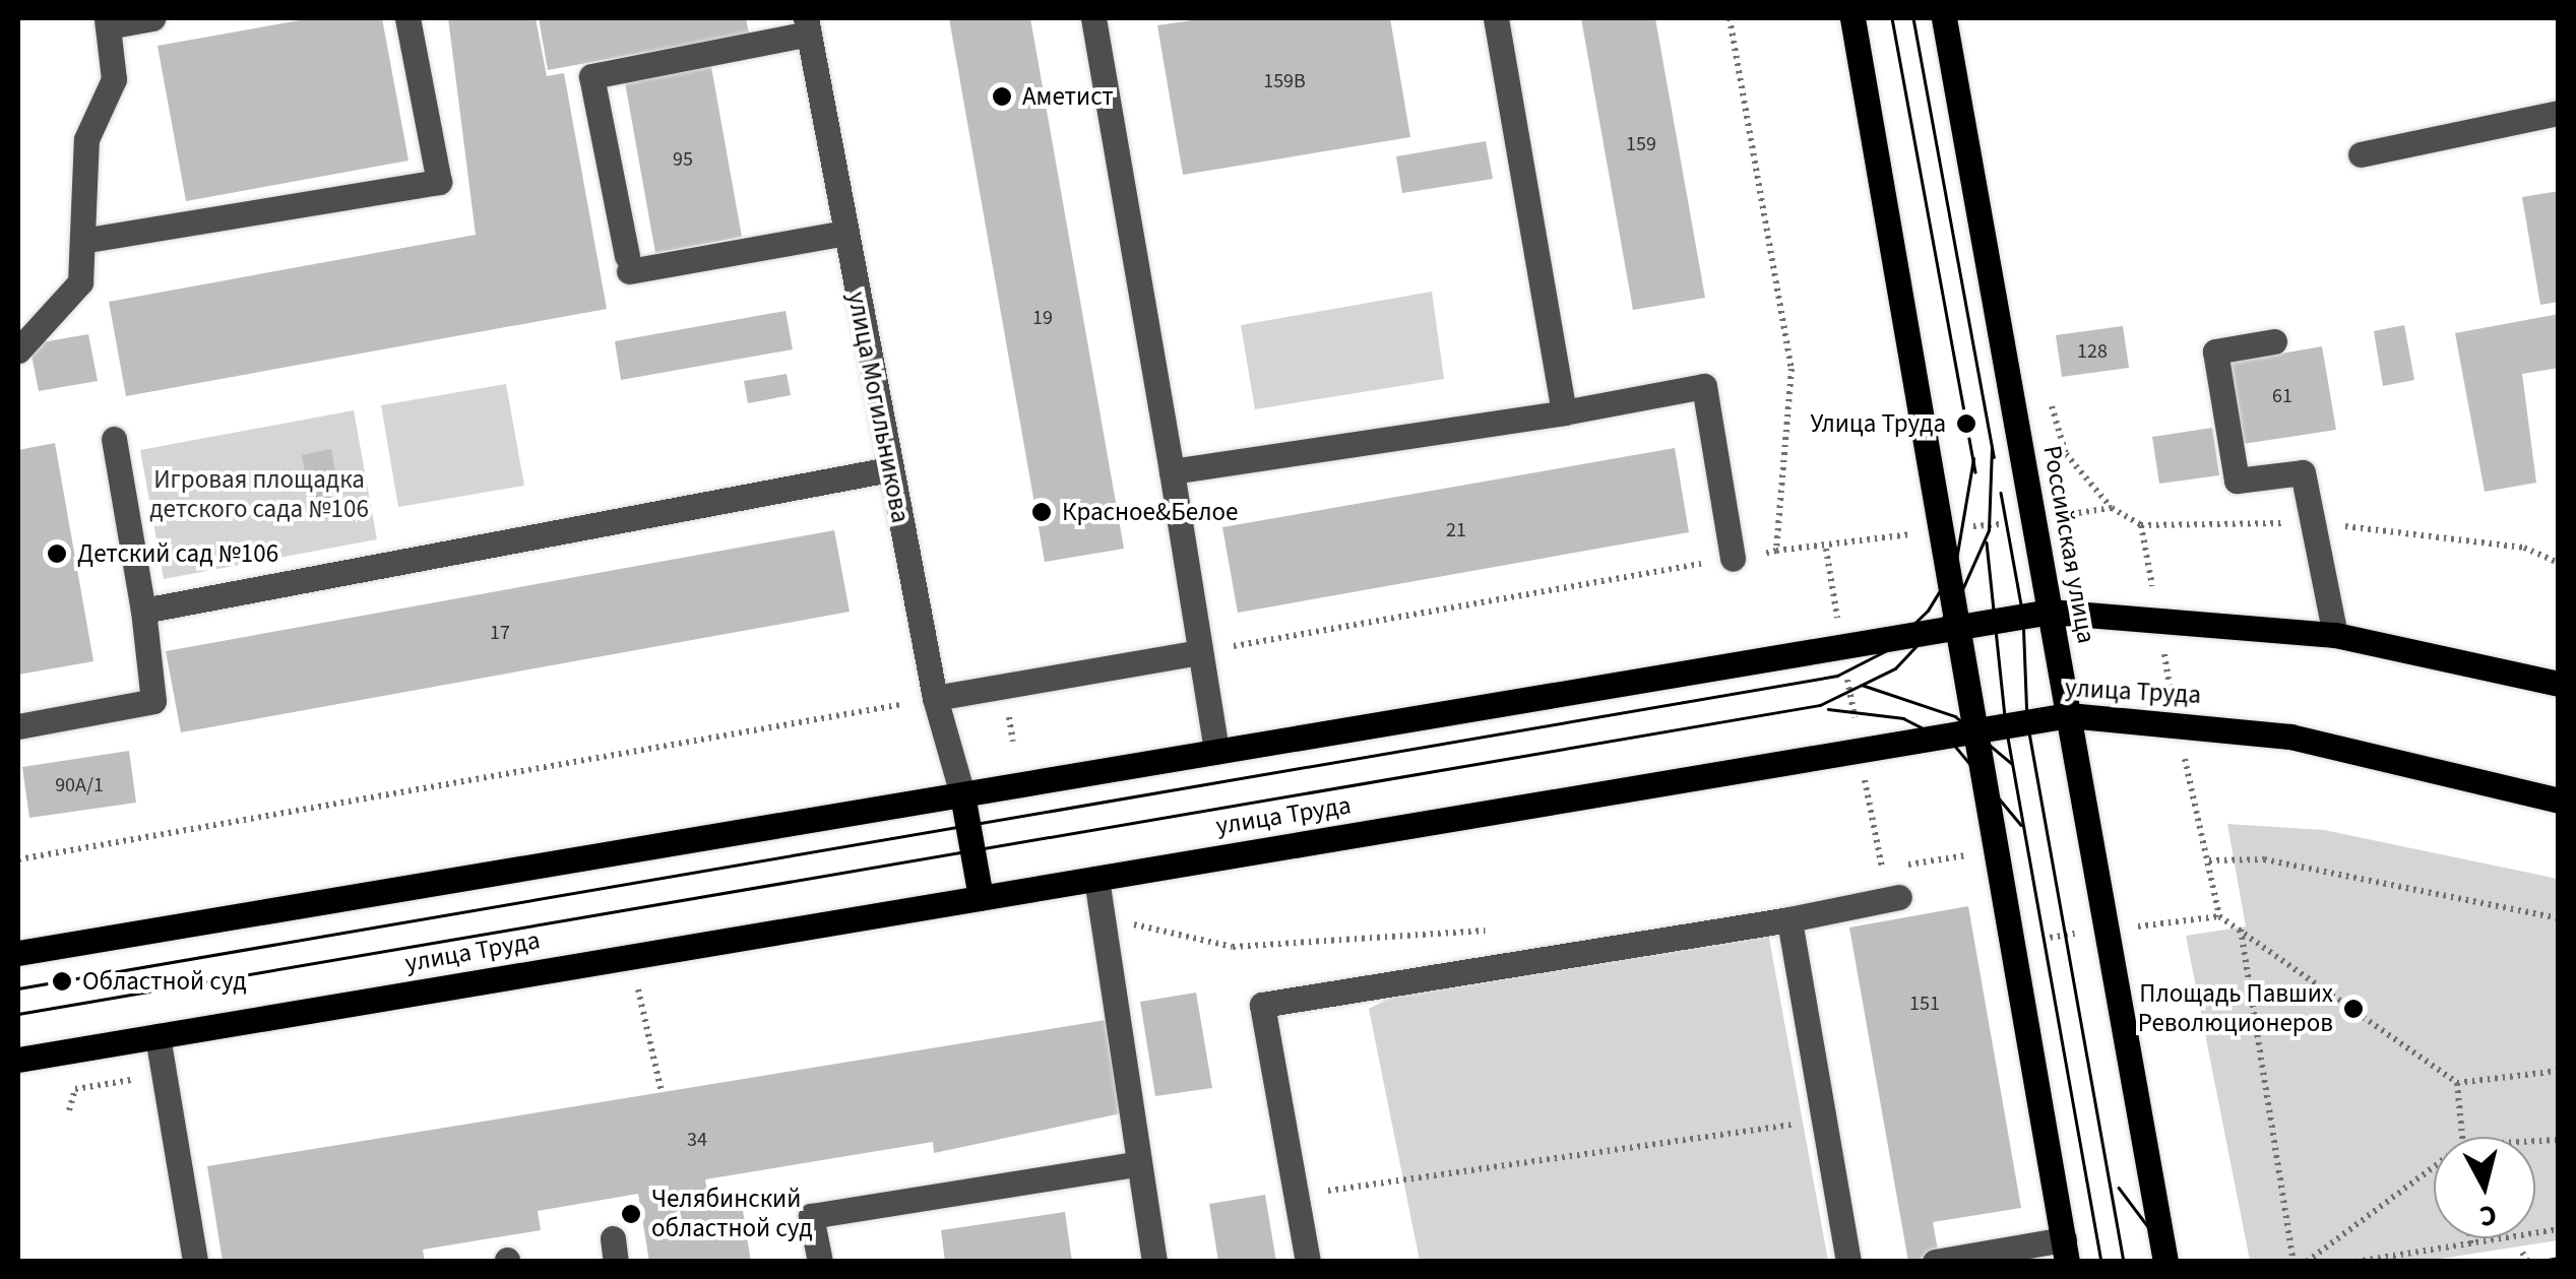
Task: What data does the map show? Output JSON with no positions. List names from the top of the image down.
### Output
{
  "streets": {
    "main road": ["Российская улица", "улица Труда"],
    "street": ["улица Могильникова"]
  },
  "crossings": [
    ["Российская улица", "улица Труда"]
  ],
  "parks": ["Игровая площадка детского сада №106"],
  "places": [
    "Аметист",
    "Улица Труда",
    "Красное&Белое",
    "Детский сад №106",
    "Областной суд",
    "Площадь Павших Революционеров",
    "Челябинский областной суд"
  ],
  "house_numbers": [
    "159В",
    "159",
    "95",
    "19",
    "128",
    "61",
    "21",
    "17",
    "90А/1",
    "151",
    "34"
  ],
  "north": "bottom"
}
